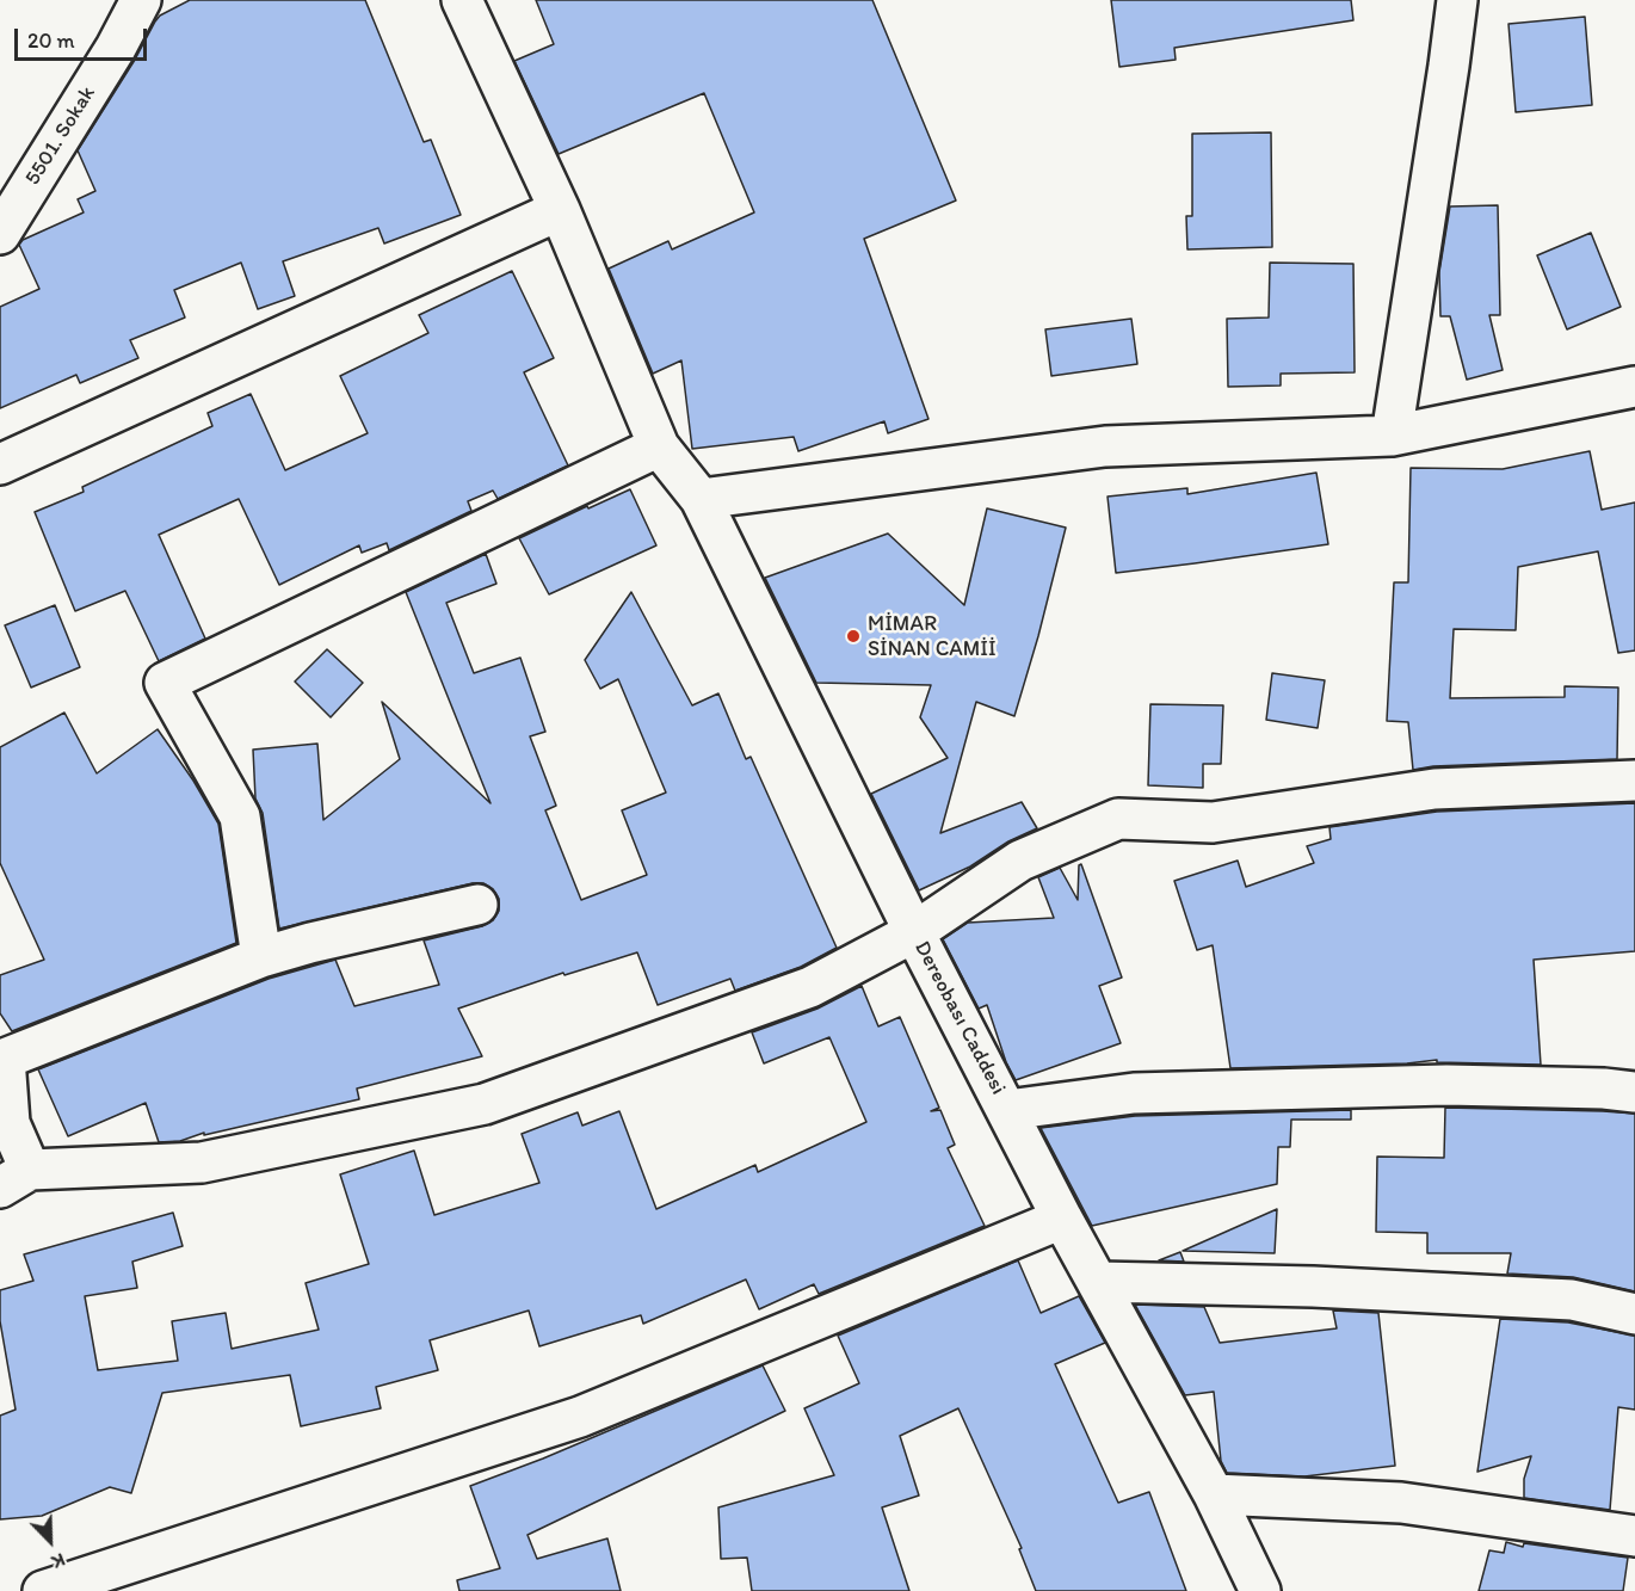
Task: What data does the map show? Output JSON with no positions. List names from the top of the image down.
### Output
{
  "streets": {
    "street": ["5501. Sokak", "Dereobası Caddesi"]
  },
  "places": ["MİMAR SİNAN CAMİİ"],
  "scale_bar": "20 m",
  "north": "bottom right"
}
